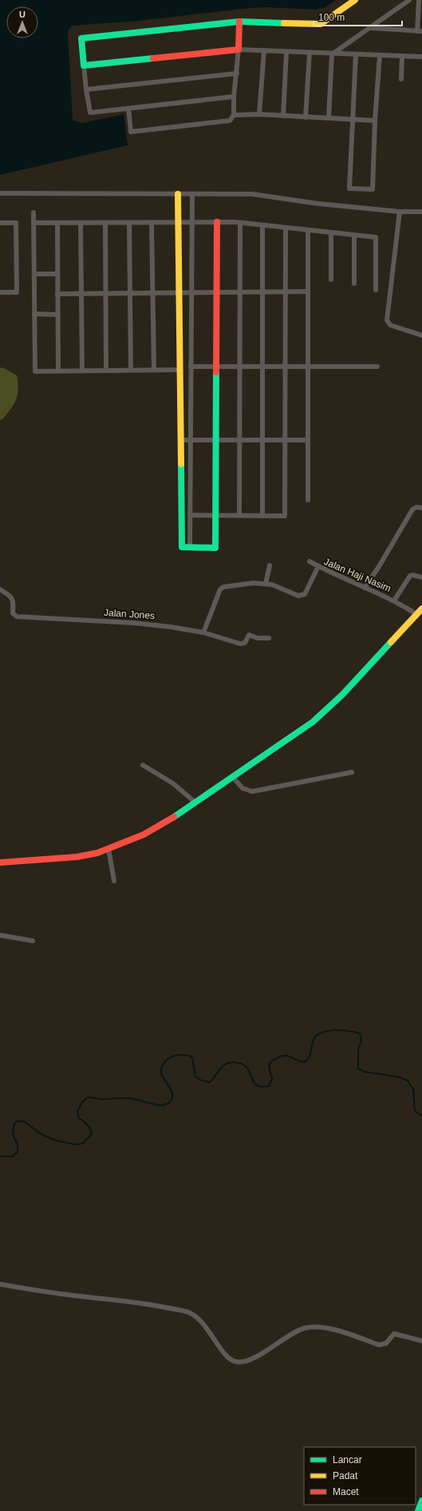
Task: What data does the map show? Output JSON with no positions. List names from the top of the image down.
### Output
{
  "streets": {
    "street": ["Jalan Haji Nasim", "Jalan Jones"]
  },
  "crossings": [
    ["Jalan Haji Nasim", "Jalan Jones"]
  ],
  "legend": ["Lancar", "Padat", "Macet"],
  "scale_bar": "100 m",
  "north": "top"
}
